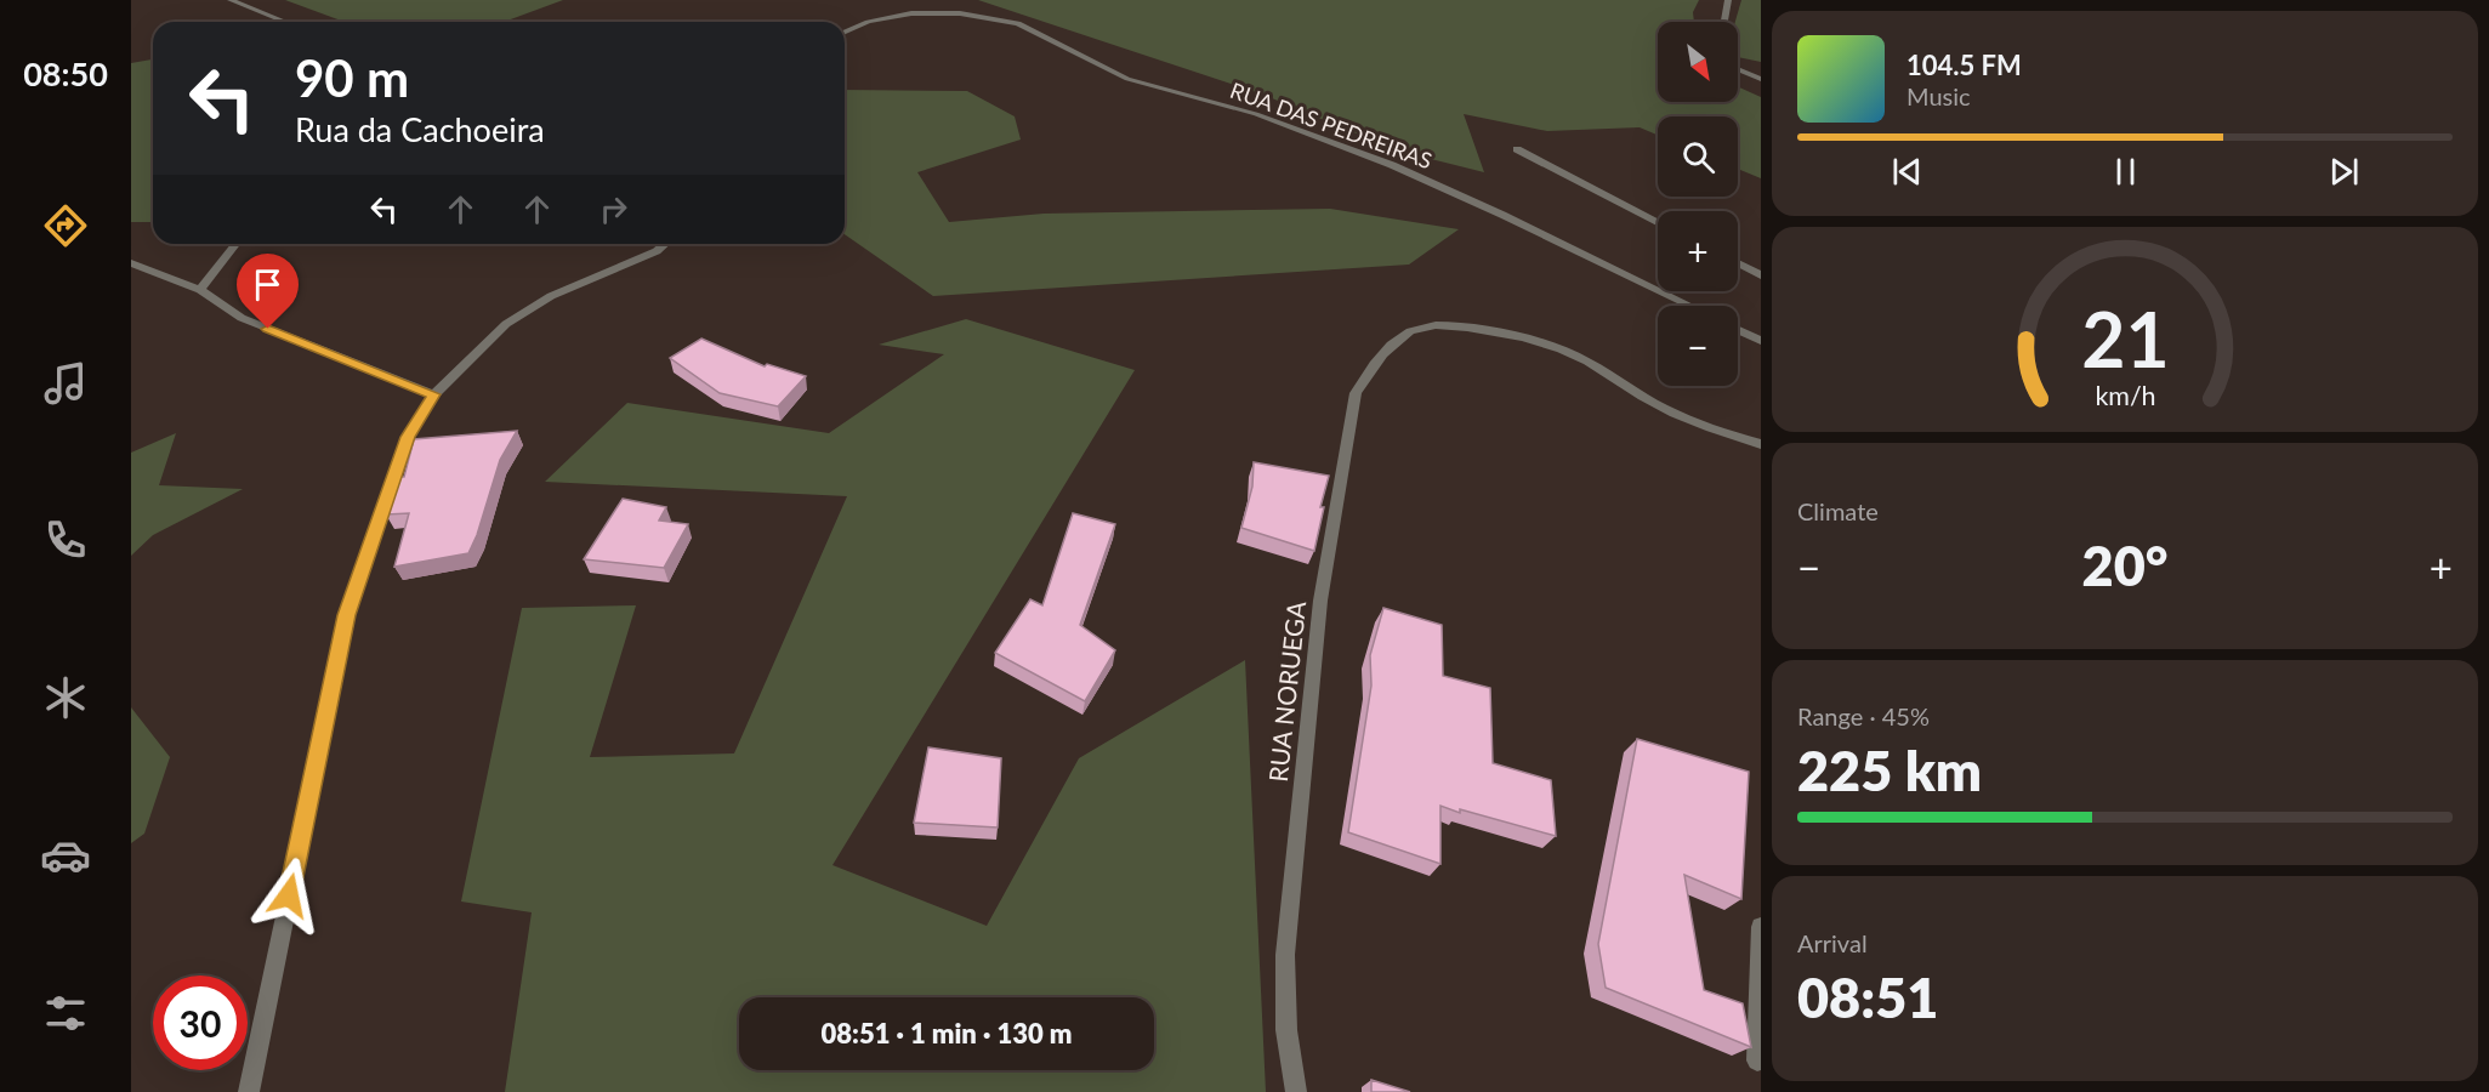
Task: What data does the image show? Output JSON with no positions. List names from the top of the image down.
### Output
{
  "streets": {
    "street": ["RUA DAS PEDREIRAS", "RUA NORUEGA"]
  },
  "north": "bottom right",
  "page": {
    "tabs": "08:50",
    "map_buttons": ["+", "−"],
    "turn": ["90 m", "Rua da Cachoeira"],
    "song": ["104.5 FM", "Music"],
    "tile": [
      "Climate",
      ["Range · 45%", "225 km"],
      ["Arrival", "08:51"]
    ],
    "heat": ["−", "20°", "+"],
    "limit": "30",
    "trip": "08:51 · 1 min · 130 m",
    "gauge": ["21", "km/h"]
  }
}
